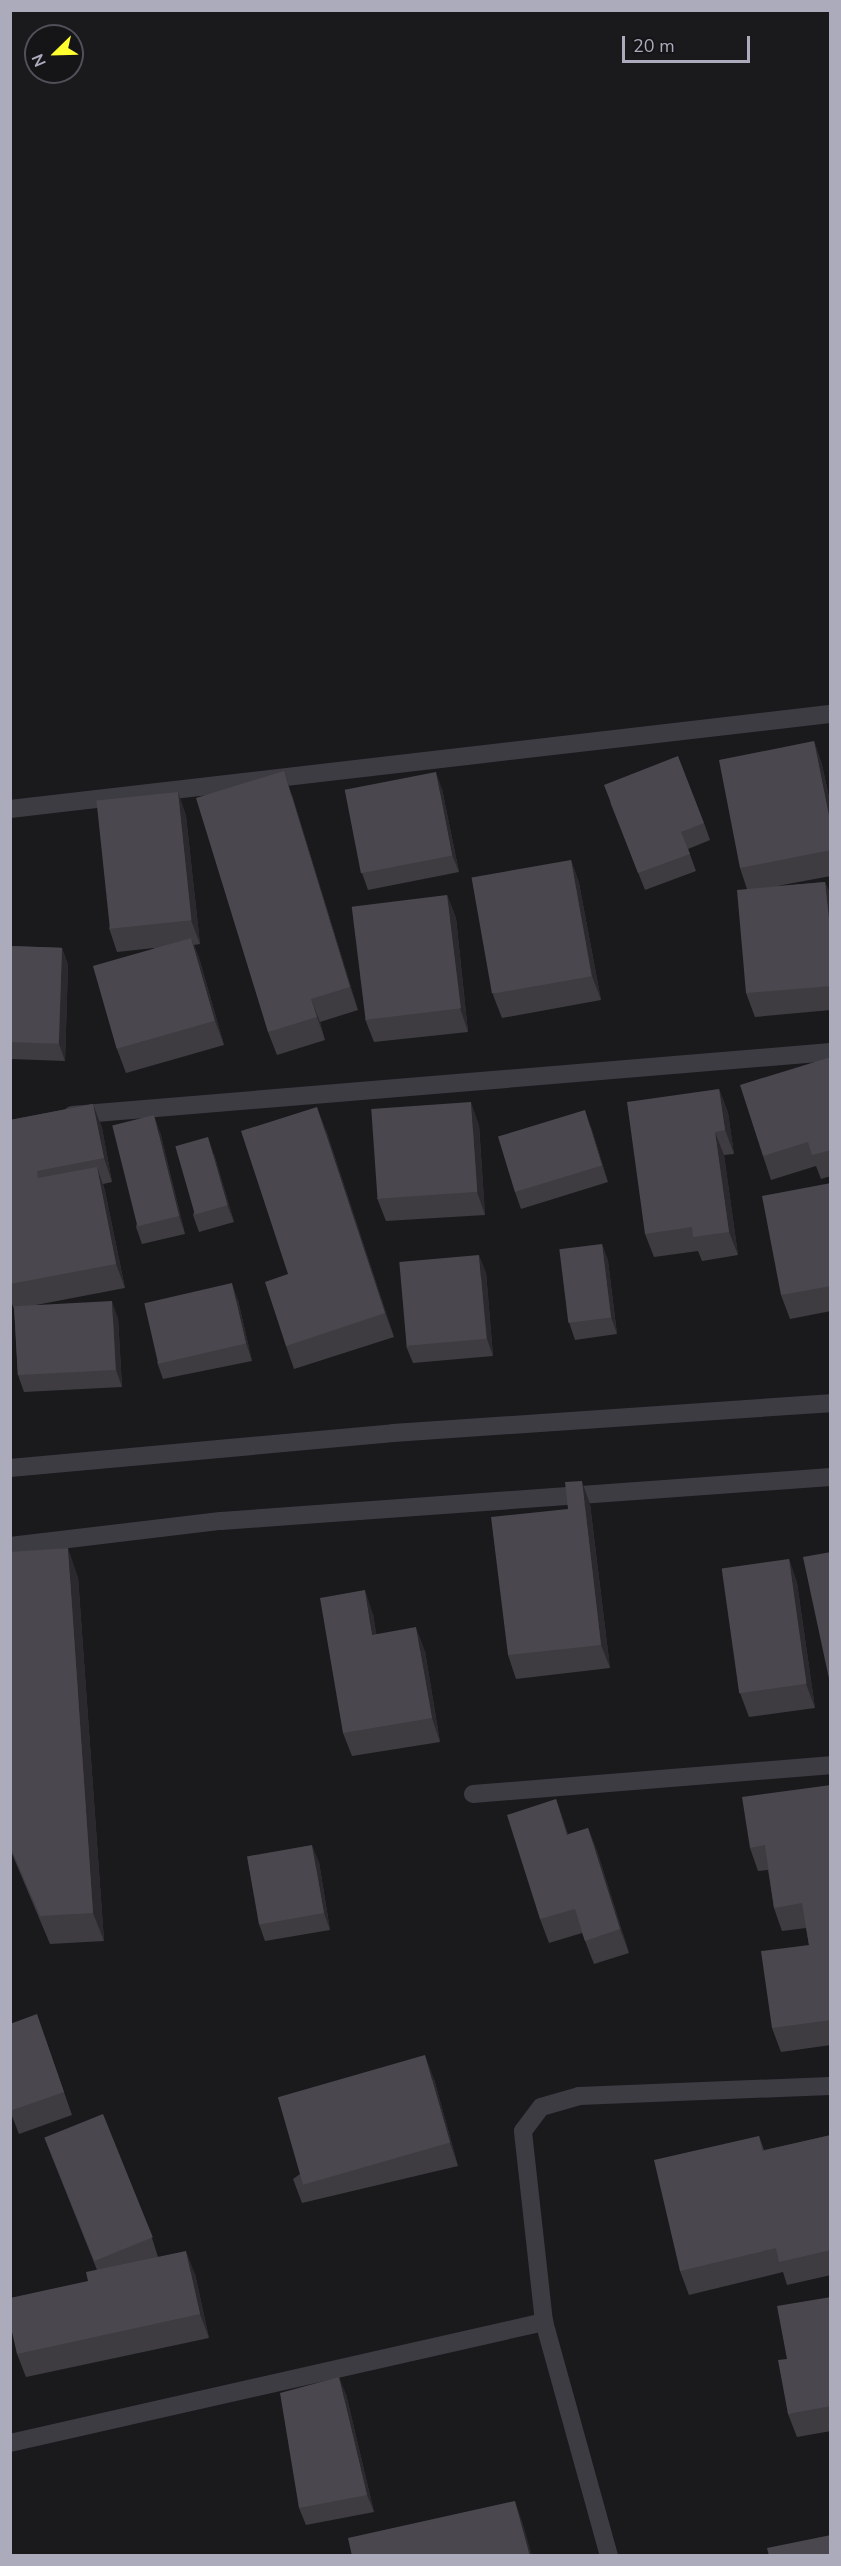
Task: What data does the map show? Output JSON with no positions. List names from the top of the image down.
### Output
{
  "scale_bar": "20 m",
  "north": "bottom left"
}
